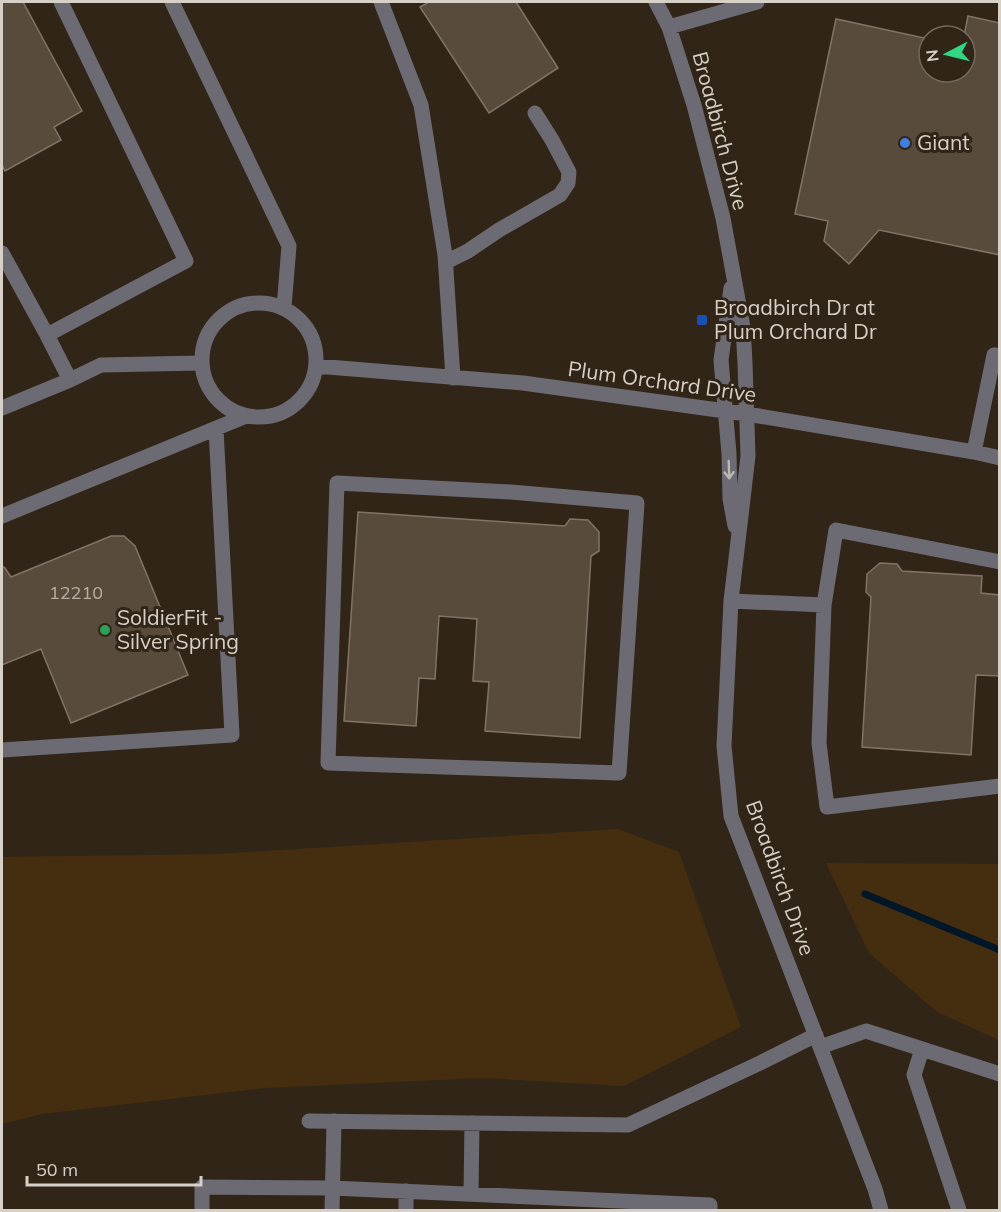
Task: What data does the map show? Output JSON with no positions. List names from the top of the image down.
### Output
{
  "streets": {
    "street": ["Broadbirch Drive", "Plum Orchard Drive"]
  },
  "crossings": [
    ["Broadbirch Drive", "Plum Orchard Drive"]
  ],
  "places": {
    "other": ["Giant", "SoldierFit - Silver Spring"],
    "transit": ["Broadbirch Dr at Plum Orchard Dr"]
  },
  "house_numbers": ["12210"],
  "scale_bar": "50 m",
  "north": "left"
}
